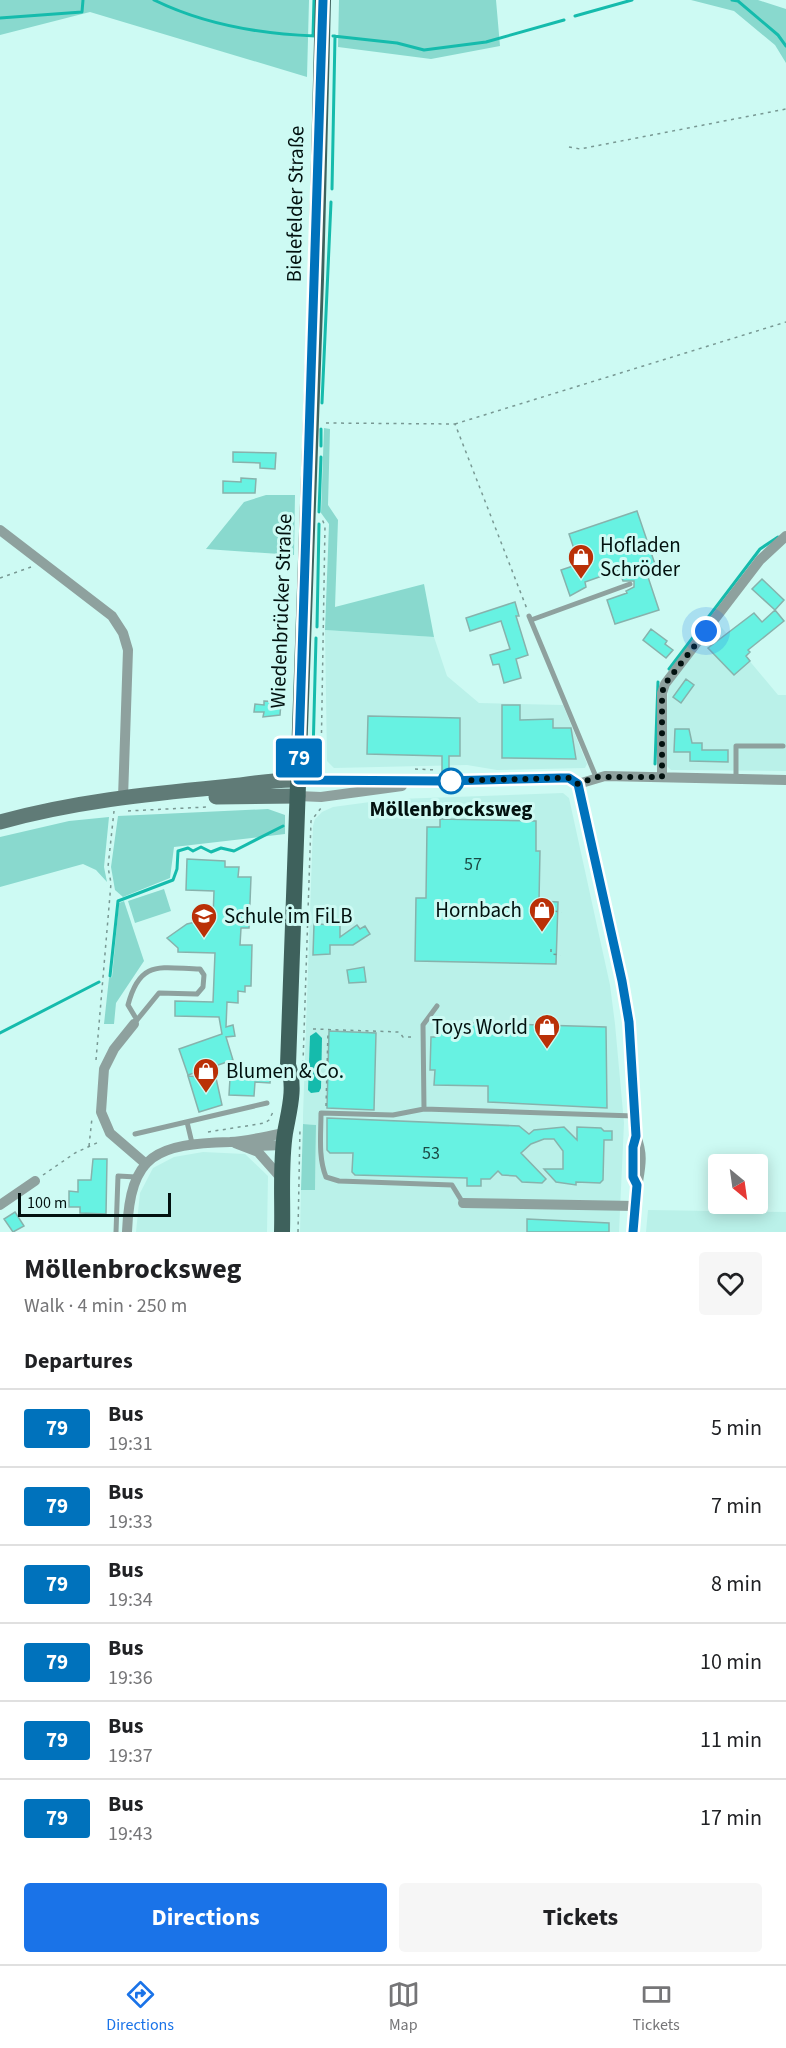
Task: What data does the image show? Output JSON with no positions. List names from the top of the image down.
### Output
{
  "streets": {
    "main road": ["Bielefelder Straße", "Wiedenbrücker Straße"]
  },
  "crossings": [
    ["Bielefelder Straße", "Wiedenbrücker Straße"]
  ],
  "places": {
    "shop": [
      "Hofladen Schröder",
      "Hornbach",
      "Toys World",
      "Blumen & Co."
    ],
    "other": ["Möllenbrocksweg"],
    "school or university": ["Schule im FiLB"]
  },
  "lines": ["bus line 79"],
  "house_numbers": ["57", "53"],
  "scale_bar": "100 m",
  "north": "bottom right",
  "page": {
    "on_map": "79",
    "scale": "100 m",
    "heading": [
      ["Möllenbrocksweg", "Walk · 4 min · 250 m"],
      "Departures"
    ],
    "list": [
      {
        "mark": "79",
        "name": "Bus",
        "note": "19:31",
        "value": "5 min"
      },
      {
        "mark": "79",
        "name": "Bus",
        "note": "19:33",
        "value": "7 min"
      },
      {
        "mark": "79",
        "name": "Bus",
        "note": "19:34",
        "value": "8 min"
      },
      {
        "mark": "79",
        "name": "Bus",
        "note": "19:36",
        "value": "10 min"
      },
      {
        "mark": "79",
        "name": "Bus",
        "note": "19:37",
        "value": "11 min"
      },
      {
        "mark": "79",
        "name": "Bus",
        "note": "19:43",
        "value": "17 min"
      }
    ],
    "buttons": ["Directions", "Tickets"],
    "tabs": ["Directions", "Map", "Tickets"]
  }
}
